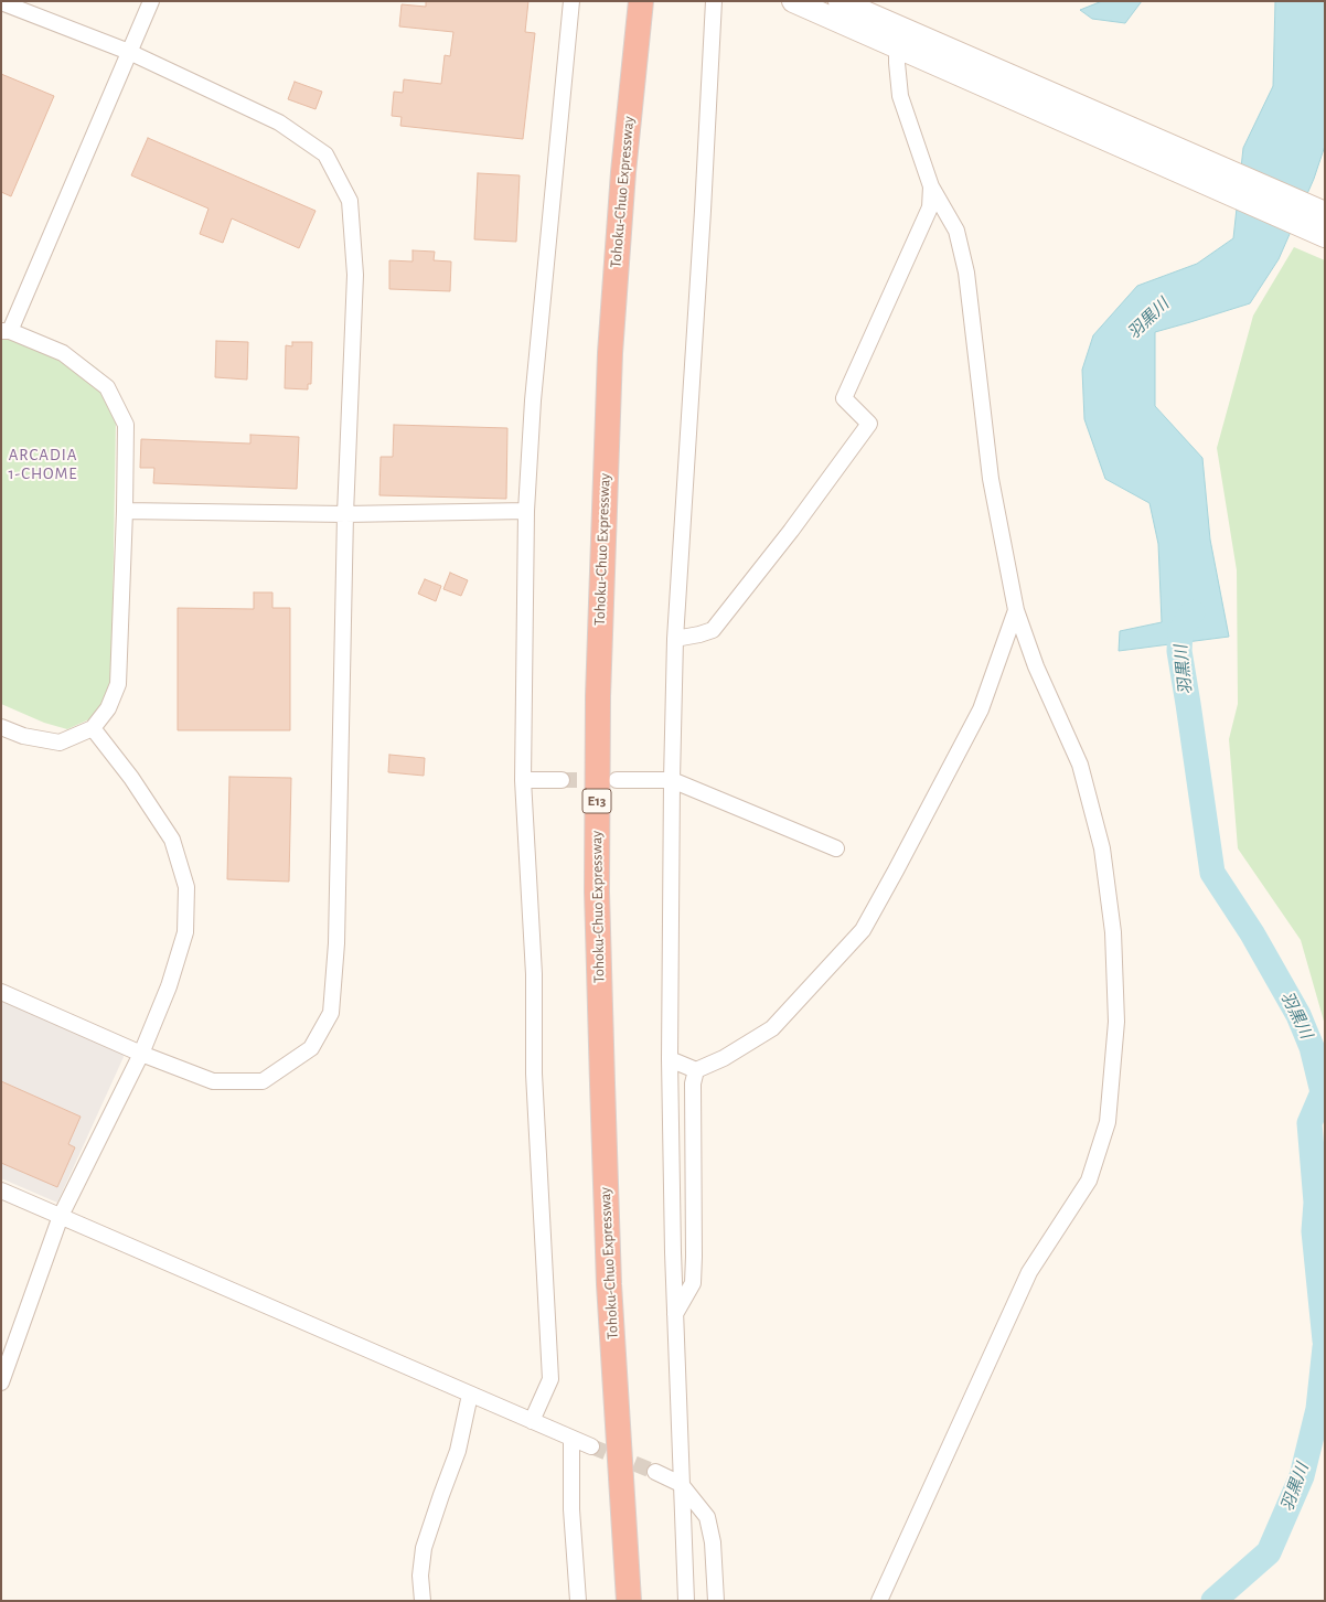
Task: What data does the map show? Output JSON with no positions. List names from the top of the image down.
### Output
{
  "streets": {
    "highway": ["Tohoku-Chuo Expressway", "E13"]
  },
  "districts": ["ARCADIA 1-CHOME"],
  "water": ["羽黒川"]
}
